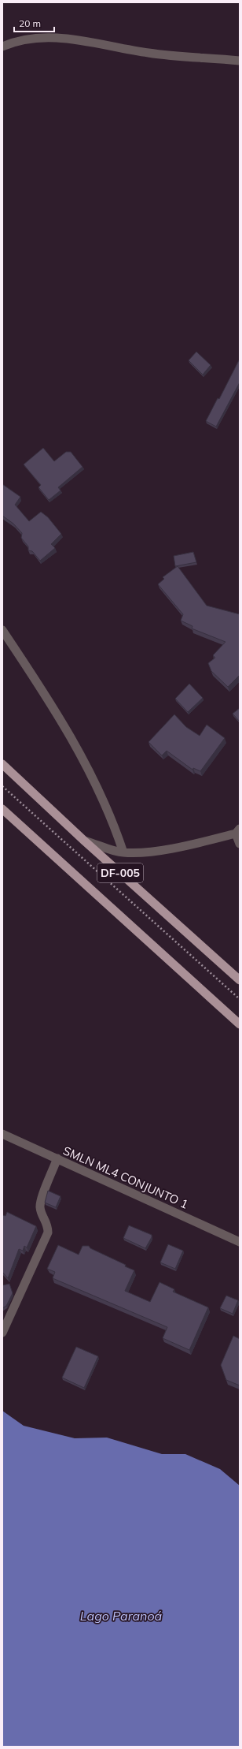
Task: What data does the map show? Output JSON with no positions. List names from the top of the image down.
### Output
{
  "streets": {
    "main road": ["DF-005"],
    "street": ["SMLN ML4 CONJUNTO 1"]
  },
  "water": ["Lago Paranoá"],
  "scale_bar": "20 m"
}
